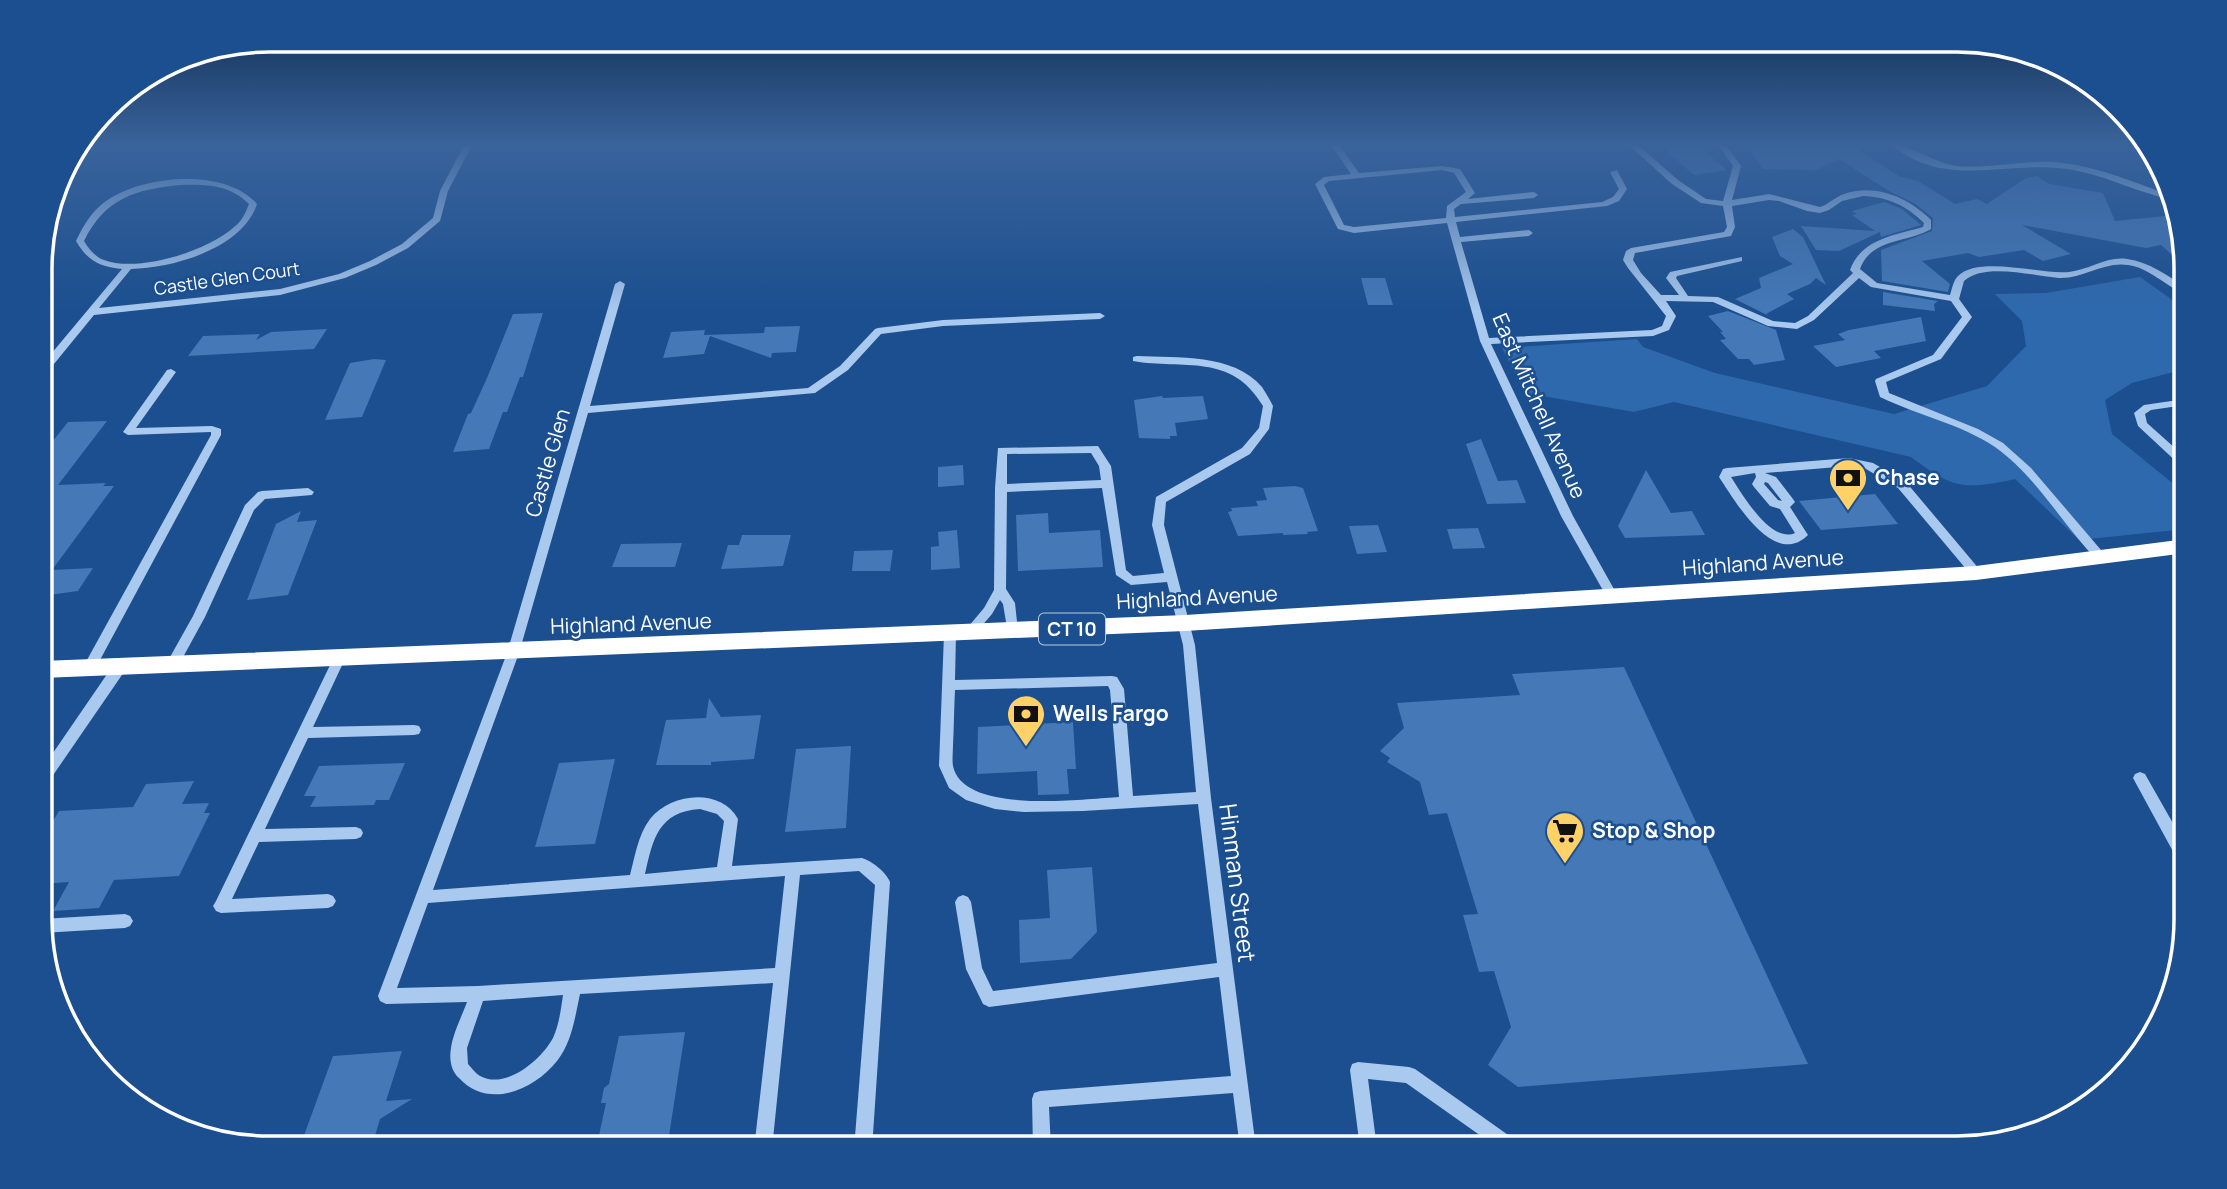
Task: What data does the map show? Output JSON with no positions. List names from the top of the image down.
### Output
{
  "streets": {
    "highway": ["Highland Avenue", "CT 10"],
    "street": [
      "Castle Glen Court",
      "East Mitchell Avenue",
      "Castle Glen",
      "Hinman Street"
    ]
  },
  "crossings": [
    ["East Mitchell Avenue", "Highland Avenue"],
    ["Castle Glen", "Highland Avenue"],
    ["Highland Avenue", "Hinman Street"]
  ],
  "places": {
    "bank": ["Chase", "Wells Fargo"],
    "supermarket": ["Stop & Shop"]
  }
}
